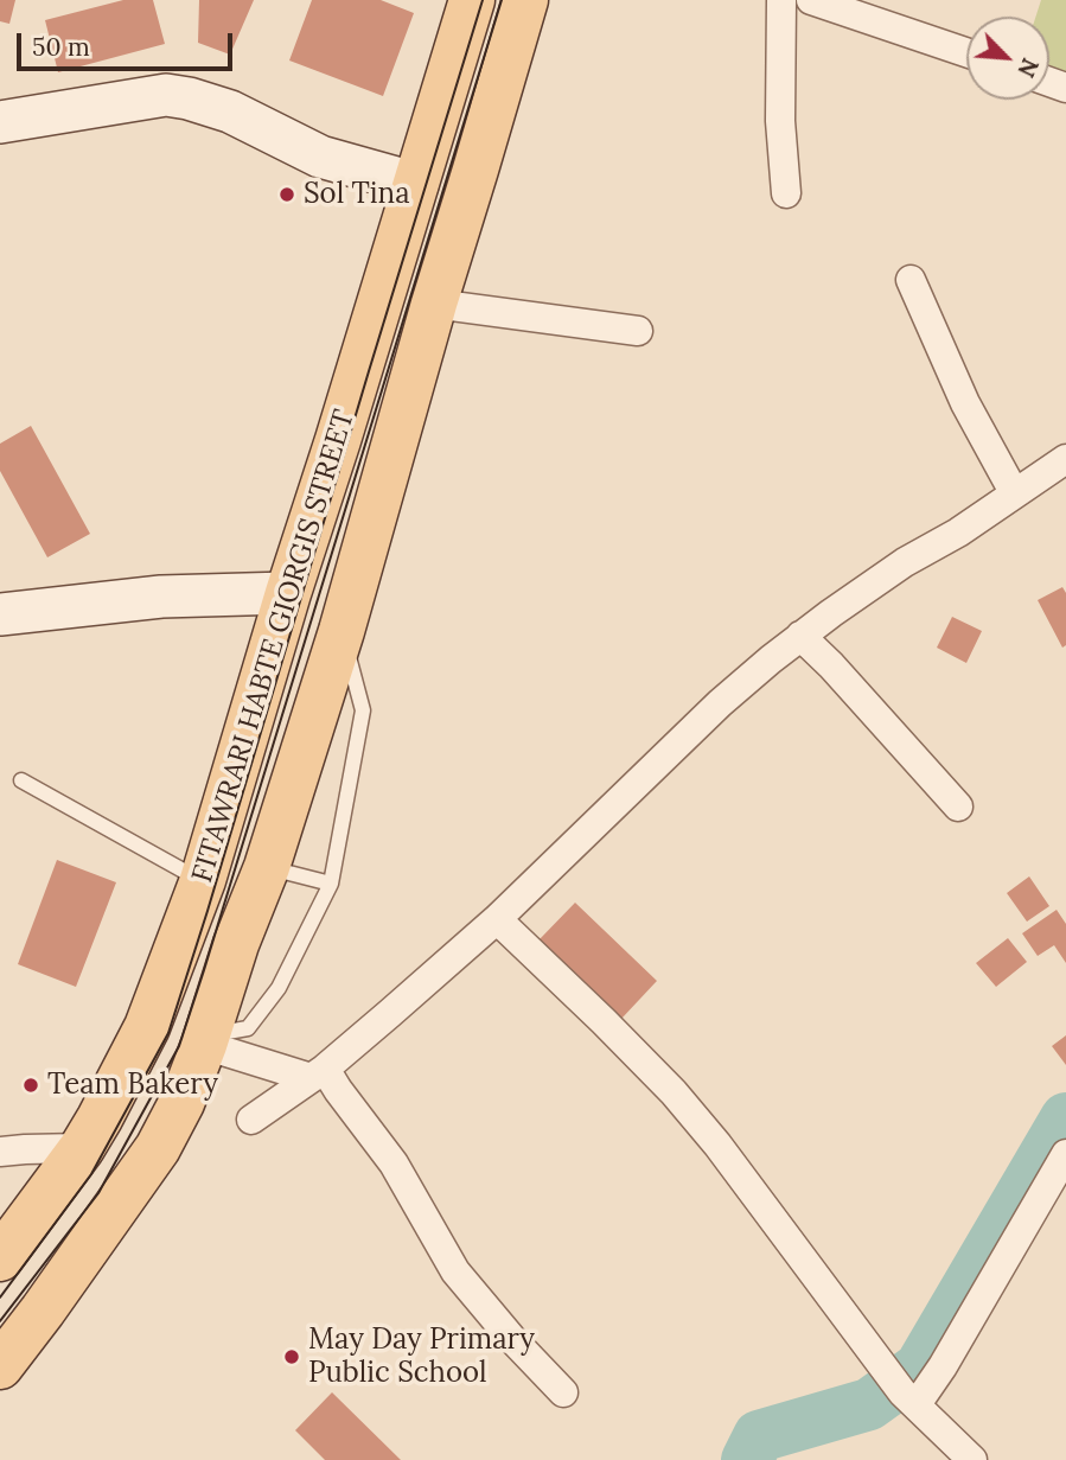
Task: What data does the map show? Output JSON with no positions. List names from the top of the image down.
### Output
{
  "streets": {
    "main road": ["FITAWRARI HABTE GIORGIS STREET"]
  },
  "places": ["Sol Tina", "Team Bakery", "May Day Primary Public School"],
  "scale_bar": "50 m",
  "north": "bottom right"
}
